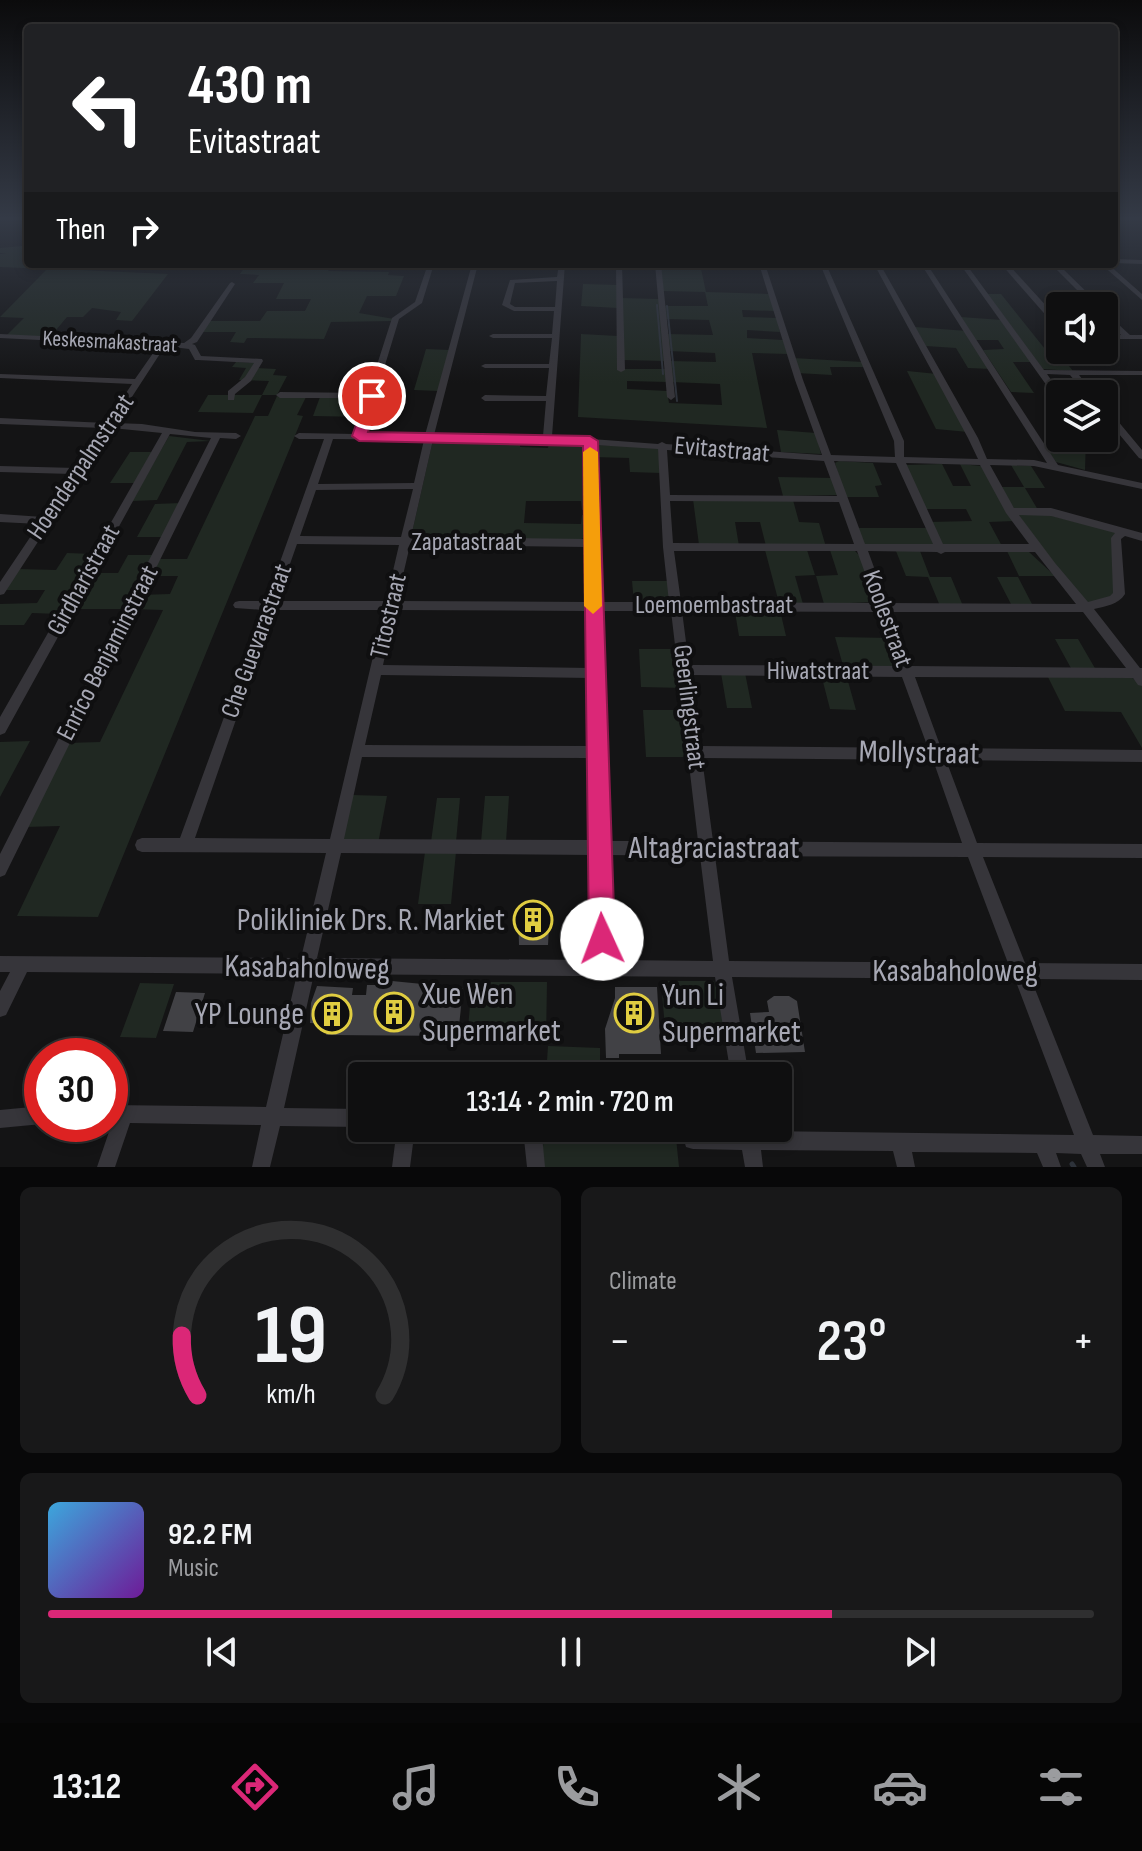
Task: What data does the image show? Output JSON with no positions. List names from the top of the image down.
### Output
{
  "streets": {
    "street": [
      "Keskesmakastraat",
      "Evitastraat",
      "Hoenderpalmstraat",
      "Zapatastraat",
      "Girdharistraat",
      "Loemoembastraat",
      "Titostraat",
      "Koolestraat",
      "Che Guevarastraat",
      "Enrico Benjaminstraat",
      "Hiwatstraat",
      "Geerlingstraat",
      "Mollystraat",
      "Altagraciastraat",
      "Kasabaholoweg"
    ]
  },
  "crossings": [
    ["Keskesmakastraat", "Hoenderpalmstraat"],
    ["Evitastraat", "Titostraat"],
    ["Evitastraat", "Koolestraat"],
    ["Evitastraat", "Che Guevarastraat"],
    ["Evitastraat", "Geerlingstraat"],
    ["Zapatastraat", "Titostraat"],
    ["Zapatastraat", "Che Guevarastraat"],
    ["Loemoembastraat", "Titostraat"],
    ["Loemoembastraat", "Koolestraat"],
    ["Loemoembastraat", "Che Guevarastraat"],
    ["Loemoembastraat", "Geerlingstraat"],
    ["Titostraat", "Altagraciastraat"],
    ["Titostraat", "Kasabaholoweg"],
    ["Koolestraat", "Hiwatstraat"],
    ["Koolestraat", "Mollystraat"],
    ["Koolestraat", "Altagraciastraat"],
    ["Koolestraat", "Kasabaholoweg"],
    ["Che Guevarastraat", "Altagraciastraat"],
    ["Hiwatstraat", "Geerlingstraat"],
    ["Geerlingstraat", "Mollystraat"],
    ["Geerlingstraat", "Altagraciastraat"],
    ["Geerlingstraat", "Kasabaholoweg"]
  ],
  "places": {
    "building": [
      "Polikliniek Drs. R. Markiet",
      "Xue Wen Supermarket",
      "Yun Li Supermarket",
      "YP Lounge"
    ]
  },
  "page": {
    "turn": ["430 m", "Evitastraat"],
    "then": "Then",
    "limit": "30",
    "trip": "13:14 · 2 min · 720 m",
    "tile": "Climate",
    "heat": ["−", "23°", "+"],
    "song": ["92.2 FM", "Music"],
    "tabs": "13:12",
    "gauge": ["19", "km/h"]
  }
}
